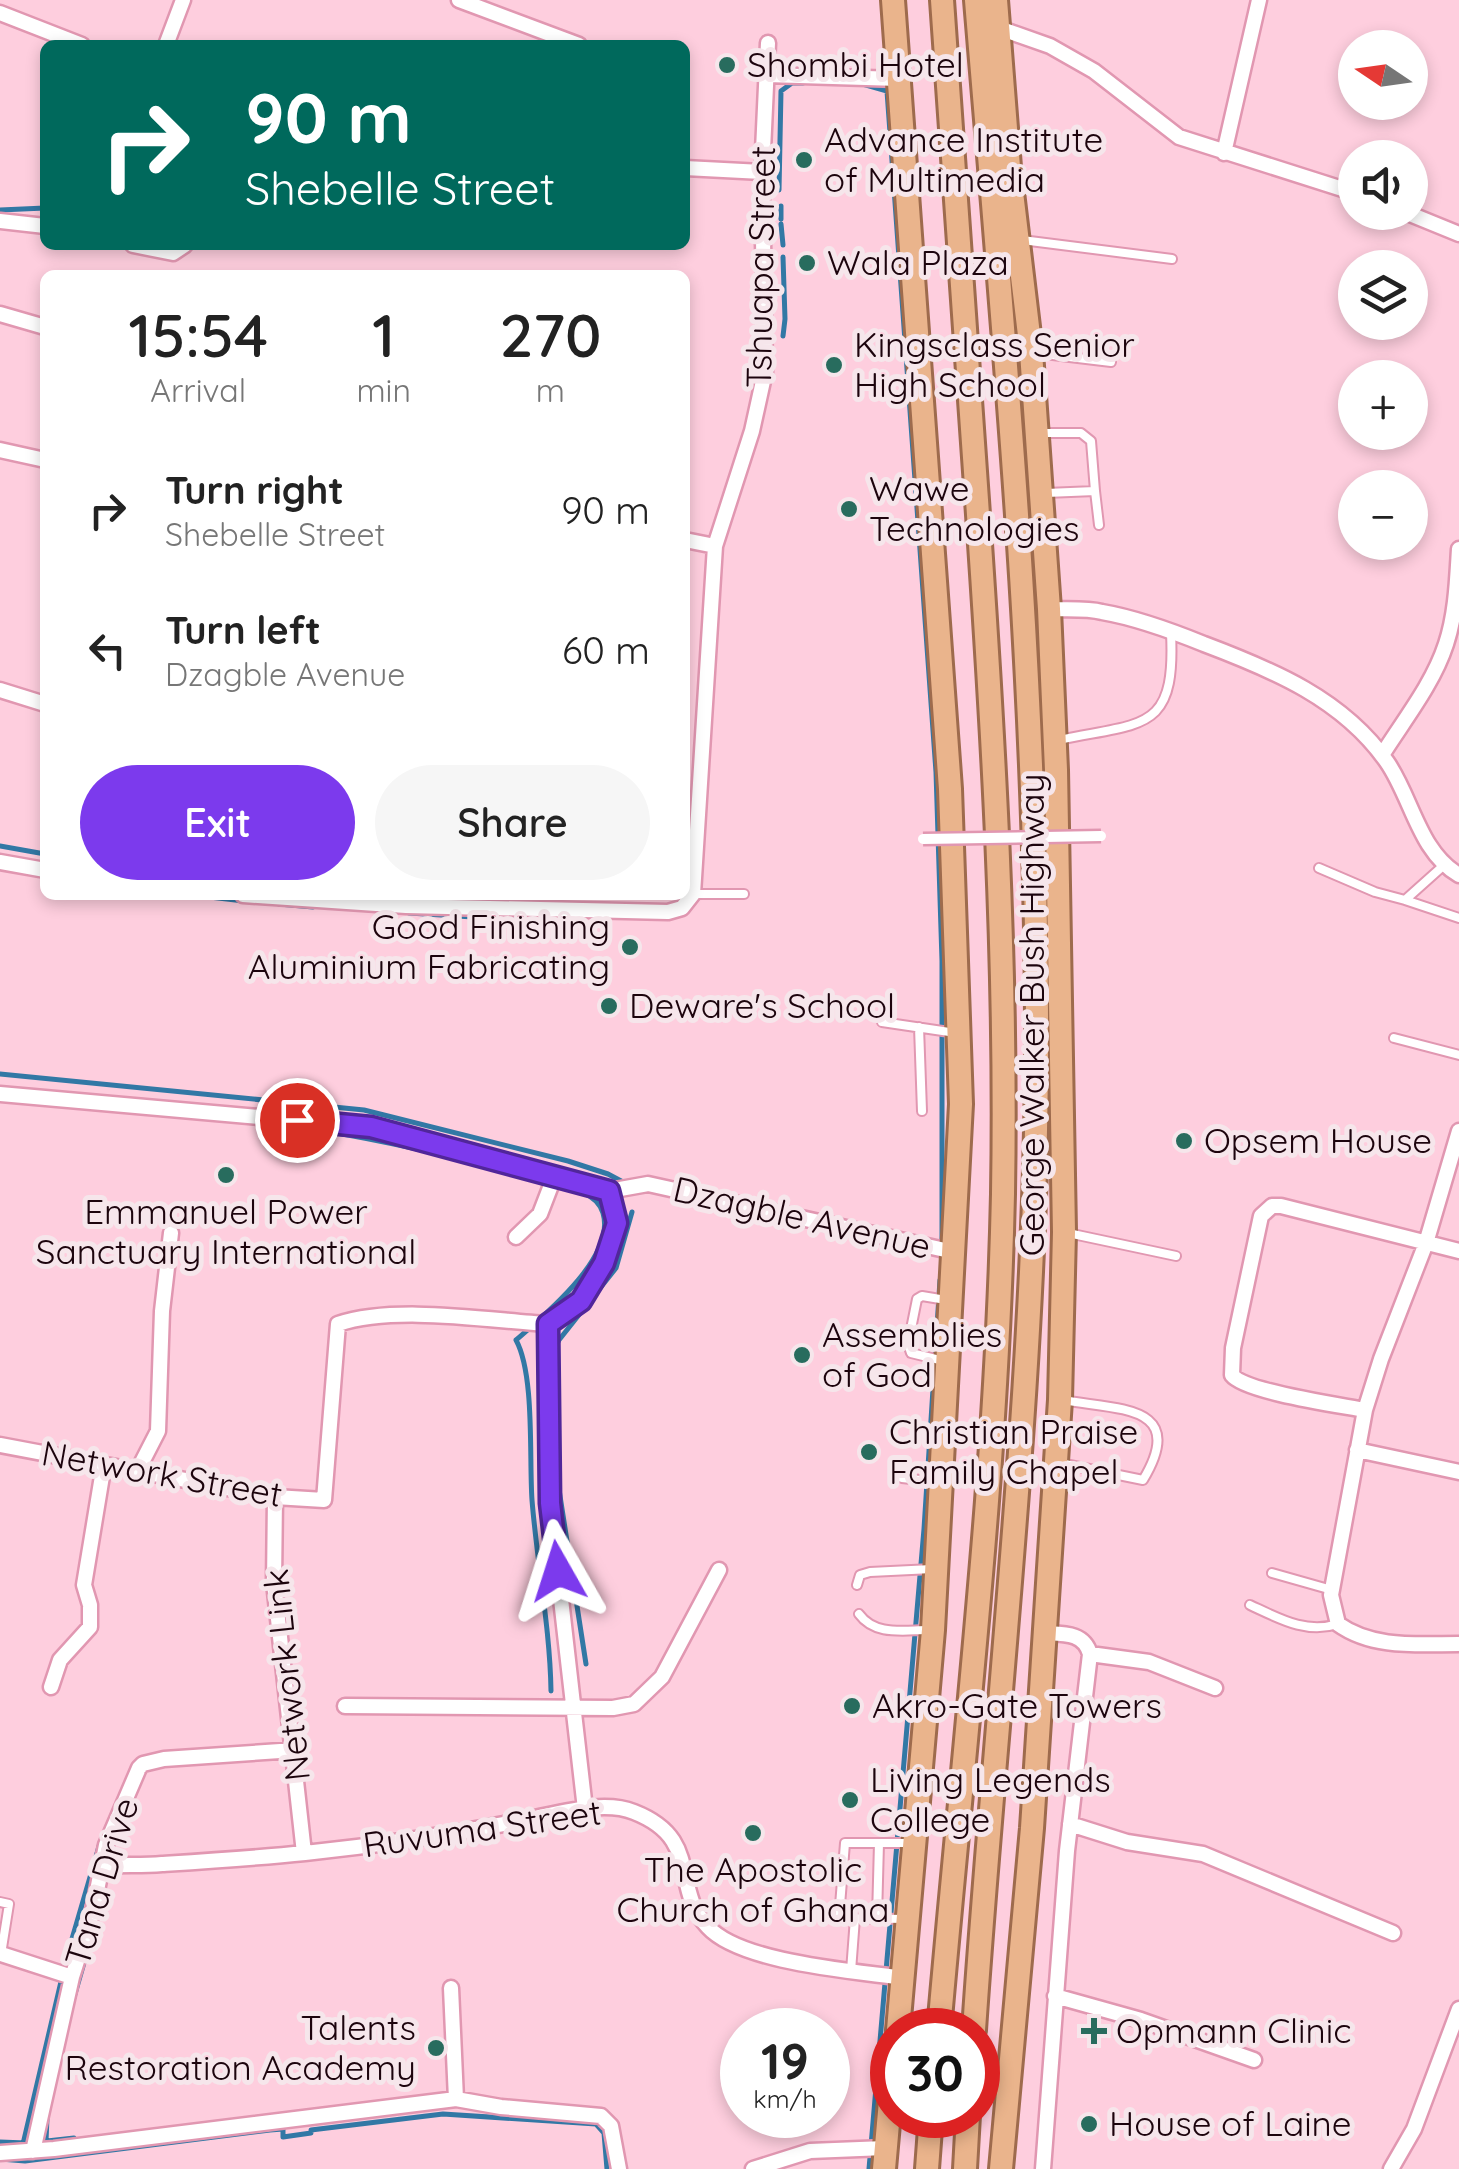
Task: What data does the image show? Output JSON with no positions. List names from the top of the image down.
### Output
{
  "streets": {
    "highway": ["George Walker Bush Highway"],
    "street": [
      "Tshuapa Street",
      "Dzagble Avenue",
      "Network Street",
      "Network Link",
      "Ruvuma Street",
      "Tana Drive"
    ]
  },
  "crossings": [
    ["Network Street", "Network Link"],
    ["Network Link", "Ruvuma Street"],
    ["Network Link", "Tana Drive"],
    ["Ruvuma Street", "Tana Drive"]
  ],
  "places": {
    "other": [
      "Shombi Hotel",
      "Advance Institute of Multimedia",
      "Wala Plaza",
      "Kingsclass Senior High School",
      "Wawe Technologies",
      "Good Finishing Aluminium Fabricating",
      "Deware's School",
      "Opsem House",
      "Emmanuel Power Sanctuary International",
      "Assemblies of God",
      "Christian Praise Family Chapel",
      "Akro-Gate Towers",
      "Living Legends College",
      "The Apostolic Church of Ghana",
      "Talents Restoration Academy",
      "House of Laine"
    ],
    "health": ["Opmann Clinic"]
  },
  "north": "left",
  "page": {
    "map_buttons": ["+", "−"],
    "turn": ["90 m", "Shebelle Street"],
    "eta": [
      "15:54",
      "Arrival",
      "1",
      "min",
      "270",
      "m"
    ],
    "list": [
      {
        "name": "Turn right",
        "note": "Shebelle Street",
        "value": "90 m"
      },
      {
        "name": "Turn left",
        "note": "Dzagble Avenue",
        "value": "60 m"
      }
    ],
    "buttons": ["Exit", "Share"],
    "speed": "19 km/h",
    "limit": "30"
  }
}
